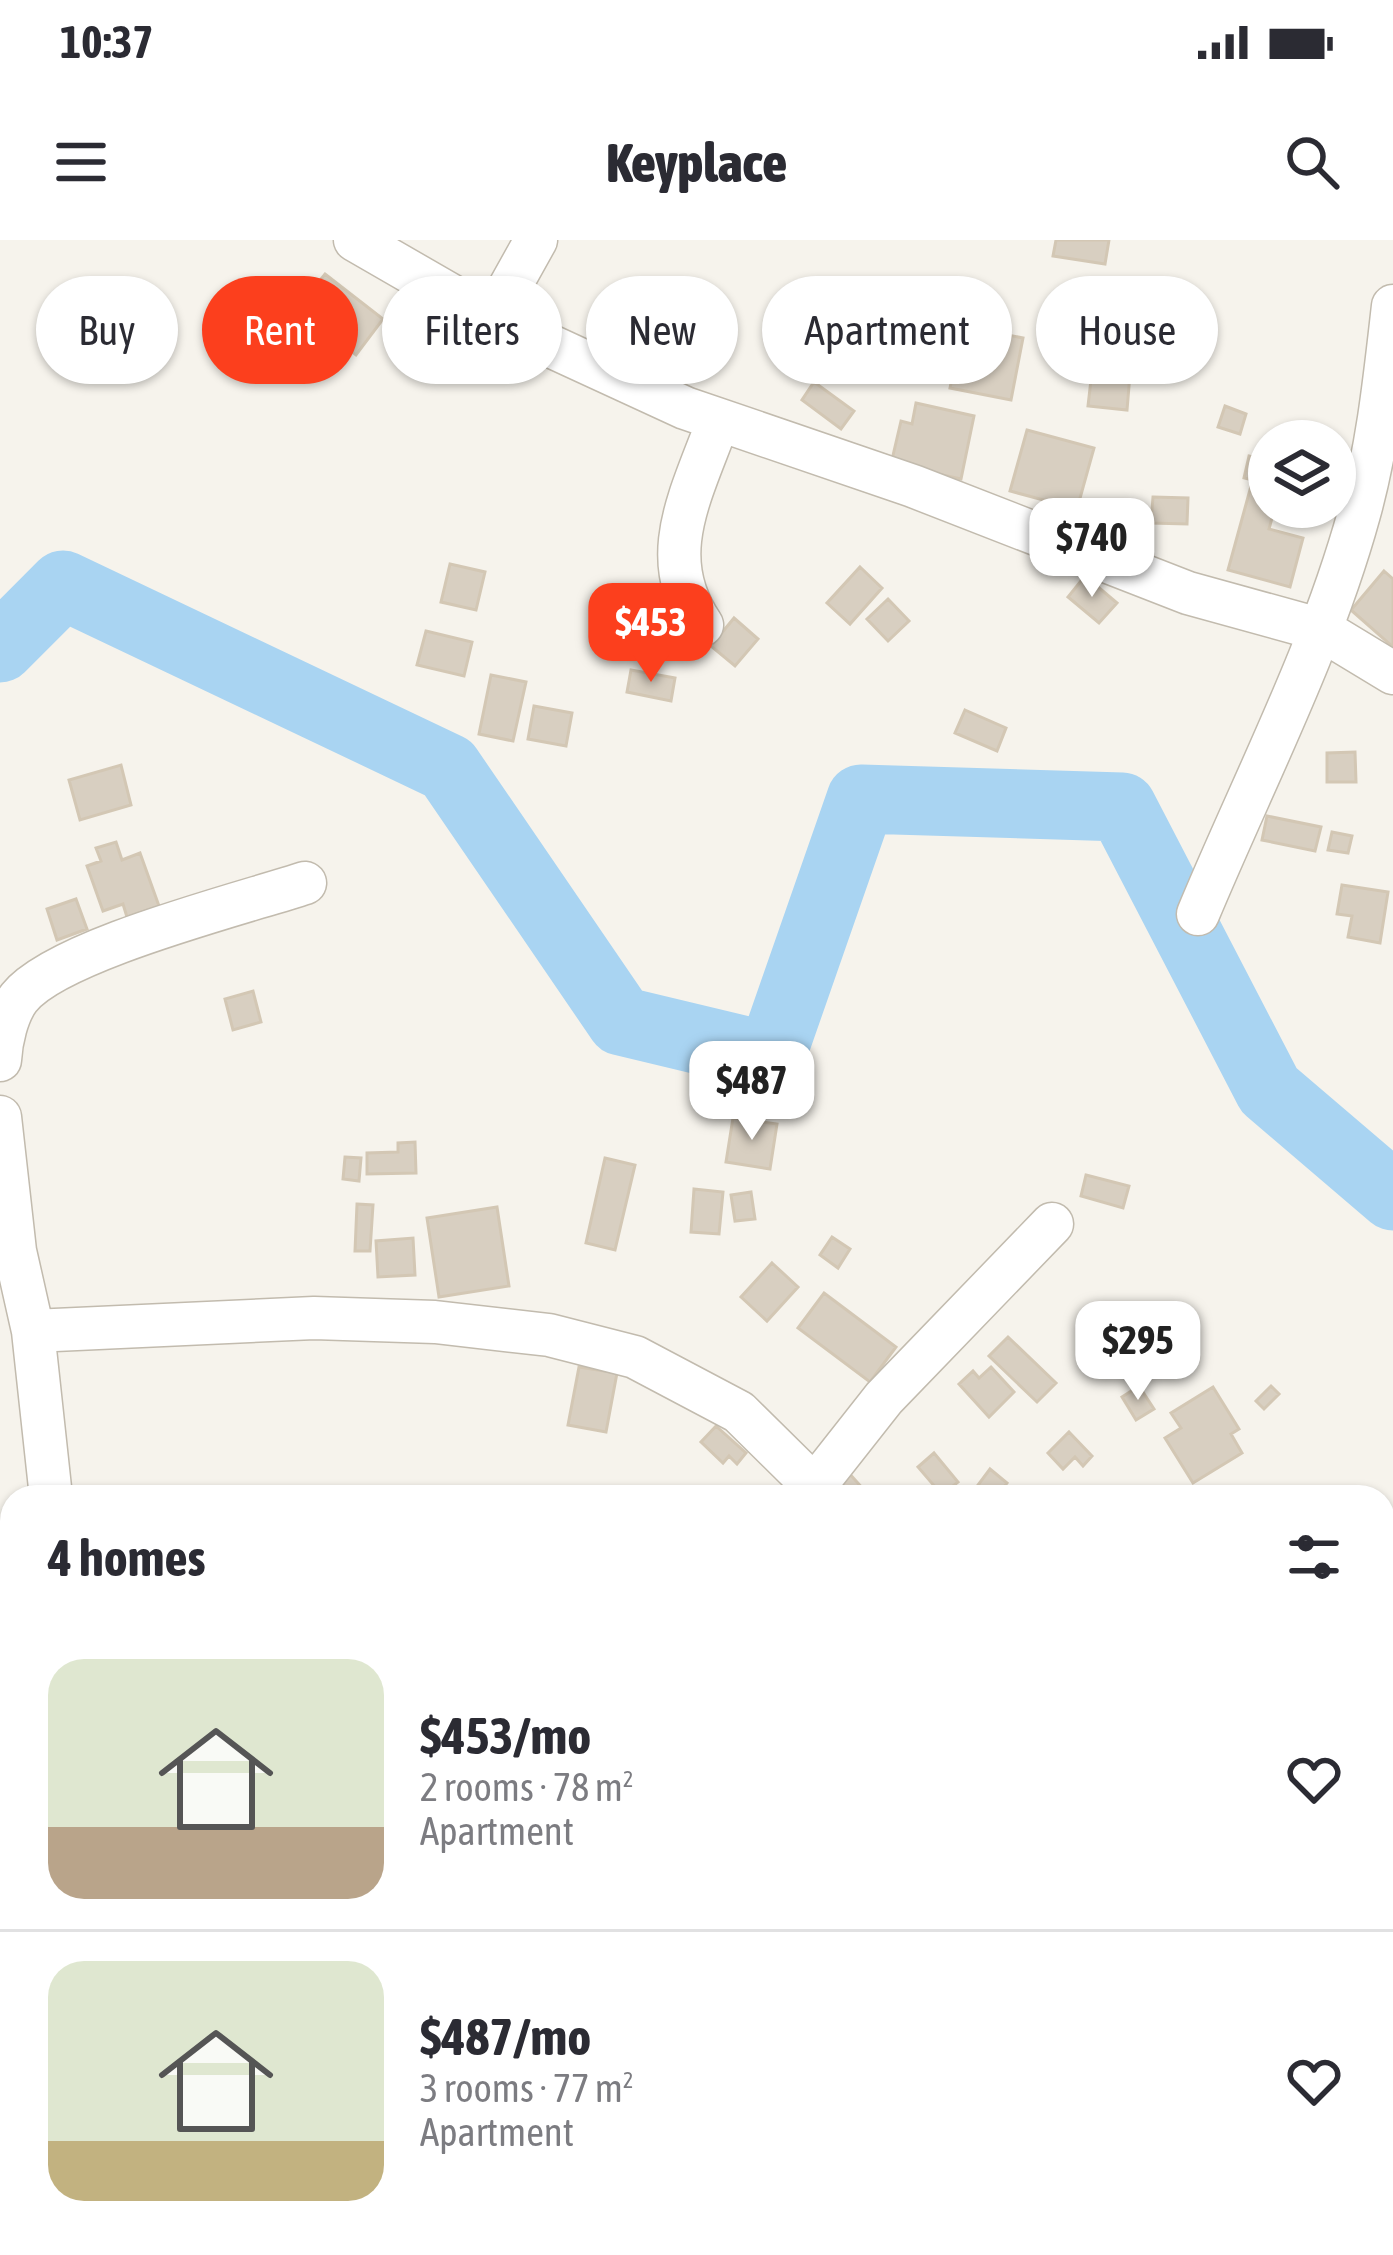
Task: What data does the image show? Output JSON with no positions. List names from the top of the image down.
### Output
{
  "page": {
    "status": "10:37",
    "header": "Keyplace",
    "chip": [
      "Buy",
      "Rent",
      "Filters",
      "New",
      "Apartment",
      "House"
    ],
    "price": [
      "$740",
      "$453",
      "$487",
      "$295"
    ],
    "heading": "4 homes",
    "list": [
      {
        "name": "$453/mo",
        "note": "2 rooms · 78 m² · Apartment"
      },
      {
        "name": "$487/mo",
        "note": "3 rooms · 77 m² · Apartment"
      }
    ]
  }
}
